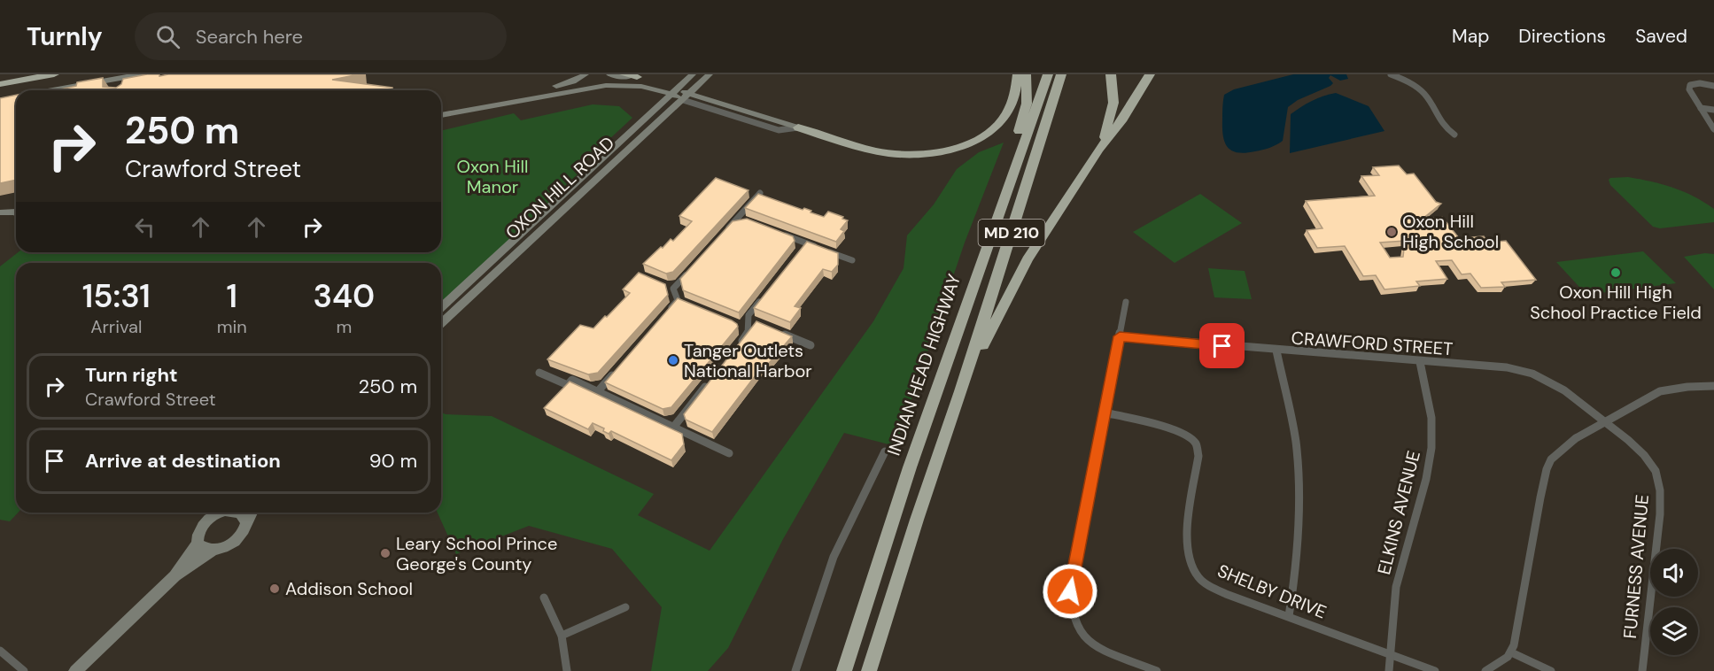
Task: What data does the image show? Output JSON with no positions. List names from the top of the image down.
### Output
{
  "streets": {
    "highway": ["MD 210", "INDIAN HEAD HIGHWAY"],
    "main road": ["OXON HILL ROAD"],
    "street": [
      "CRAWFORD STREET",
      "ELKINS AVENUE",
      "FURNESS AVENUE",
      "SHELBY DRIVE"
    ]
  },
  "crossings": [
    ["CRAWFORD STREET", "ELKINS AVENUE"],
    ["CRAWFORD STREET", "FURNESS AVENUE"],
    ["ELKINS AVENUE", "SHELBY DRIVE"]
  ],
  "parks": ["Oxon Hill Manor"],
  "places": [
    "Oxon Hill High School",
    "Oxon Hill High School Practice Field",
    "Tanger Outlets National Harbor",
    "Leary School Prince George's County",
    "Addison School"
  ],
  "page": {
    "header": "Turnly",
    "search": "Search here",
    "nav": ["Map", "Directions", "Saved"],
    "turn": ["250 m", "Crawford Street"],
    "eta": [
      "15:31",
      "Arrival",
      "1",
      "min",
      "340",
      "m"
    ],
    "list": [
      {
        "name": "Turn right",
        "note": "Crawford Street",
        "value": "250 m"
      },
      {
        "name": "Arrive at destination",
        "value": "90 m"
      }
    ]
  }
}
